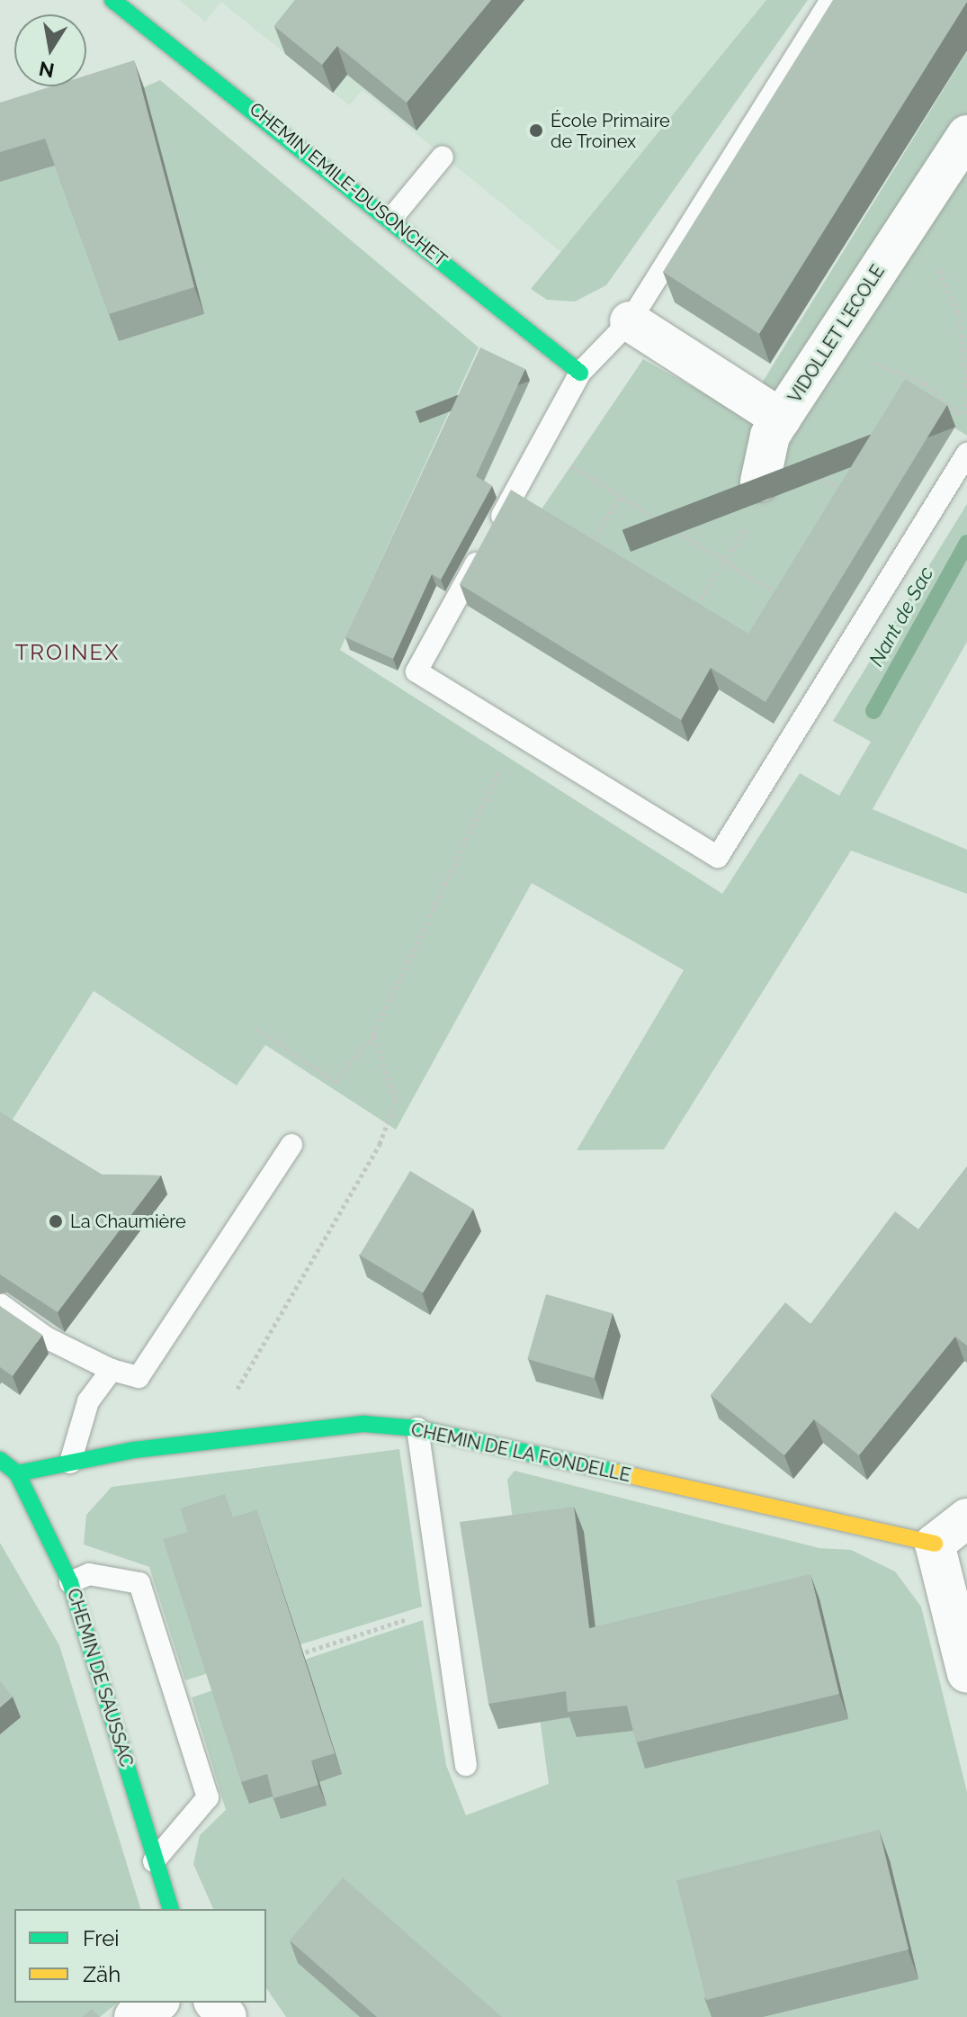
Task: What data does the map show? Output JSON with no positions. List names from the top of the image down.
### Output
{
  "streets": {
    "street": [
      "CHEMIN EMILE-DUSONCHET",
      "VIDOLLET L'ECOLE",
      "CHEMIN DE LA FONDELLE",
      "CHEMIN DE SAUSSAC"
    ]
  },
  "crossings": [
    ["CHEMIN DE LA FONDELLE", "CHEMIN DE SAUSSAC"]
  ],
  "districts": ["TROINEX"],
  "water": ["Nant de Sac"],
  "places": ["École Primaire de Troinex", "La Chaumière"],
  "legend": ["Frei", "Zäh"],
  "north": "bottom"
}
